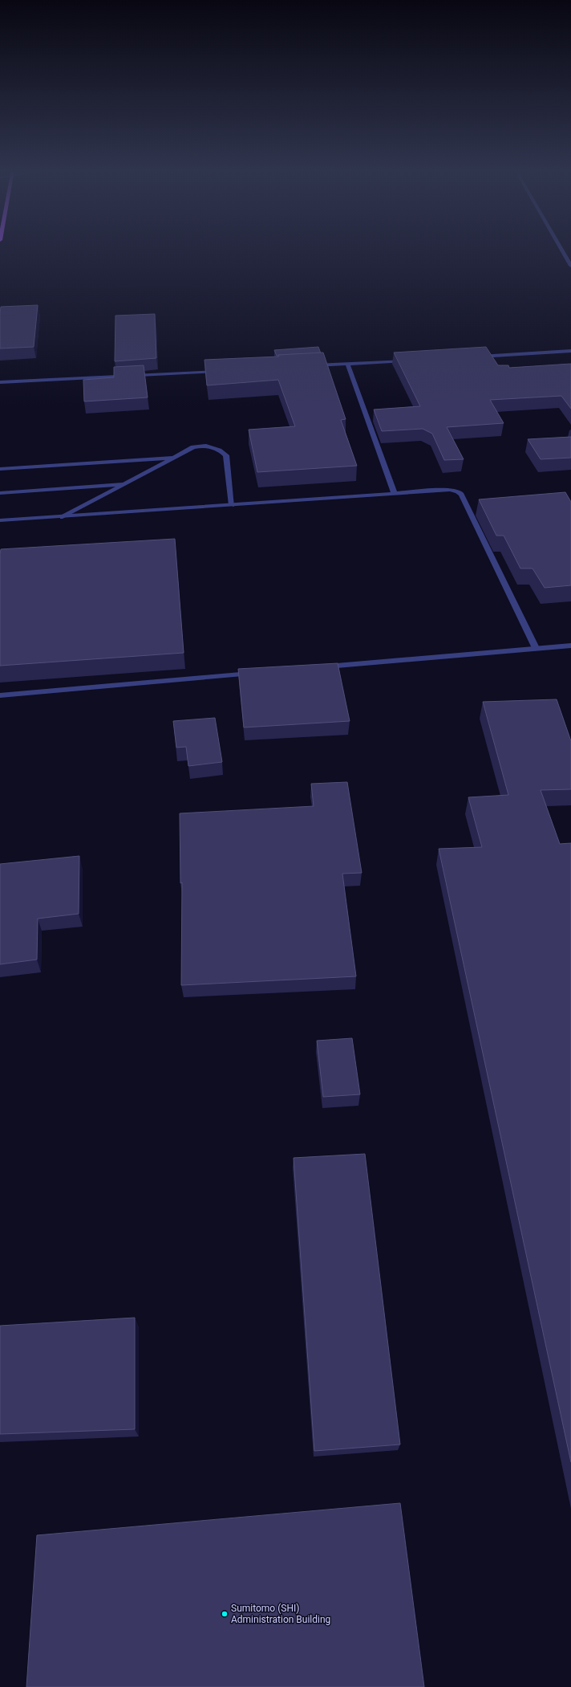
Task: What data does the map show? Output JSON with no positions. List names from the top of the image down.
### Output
{
  "places": ["Sumitomo (SHI) Administration Building"]
}
